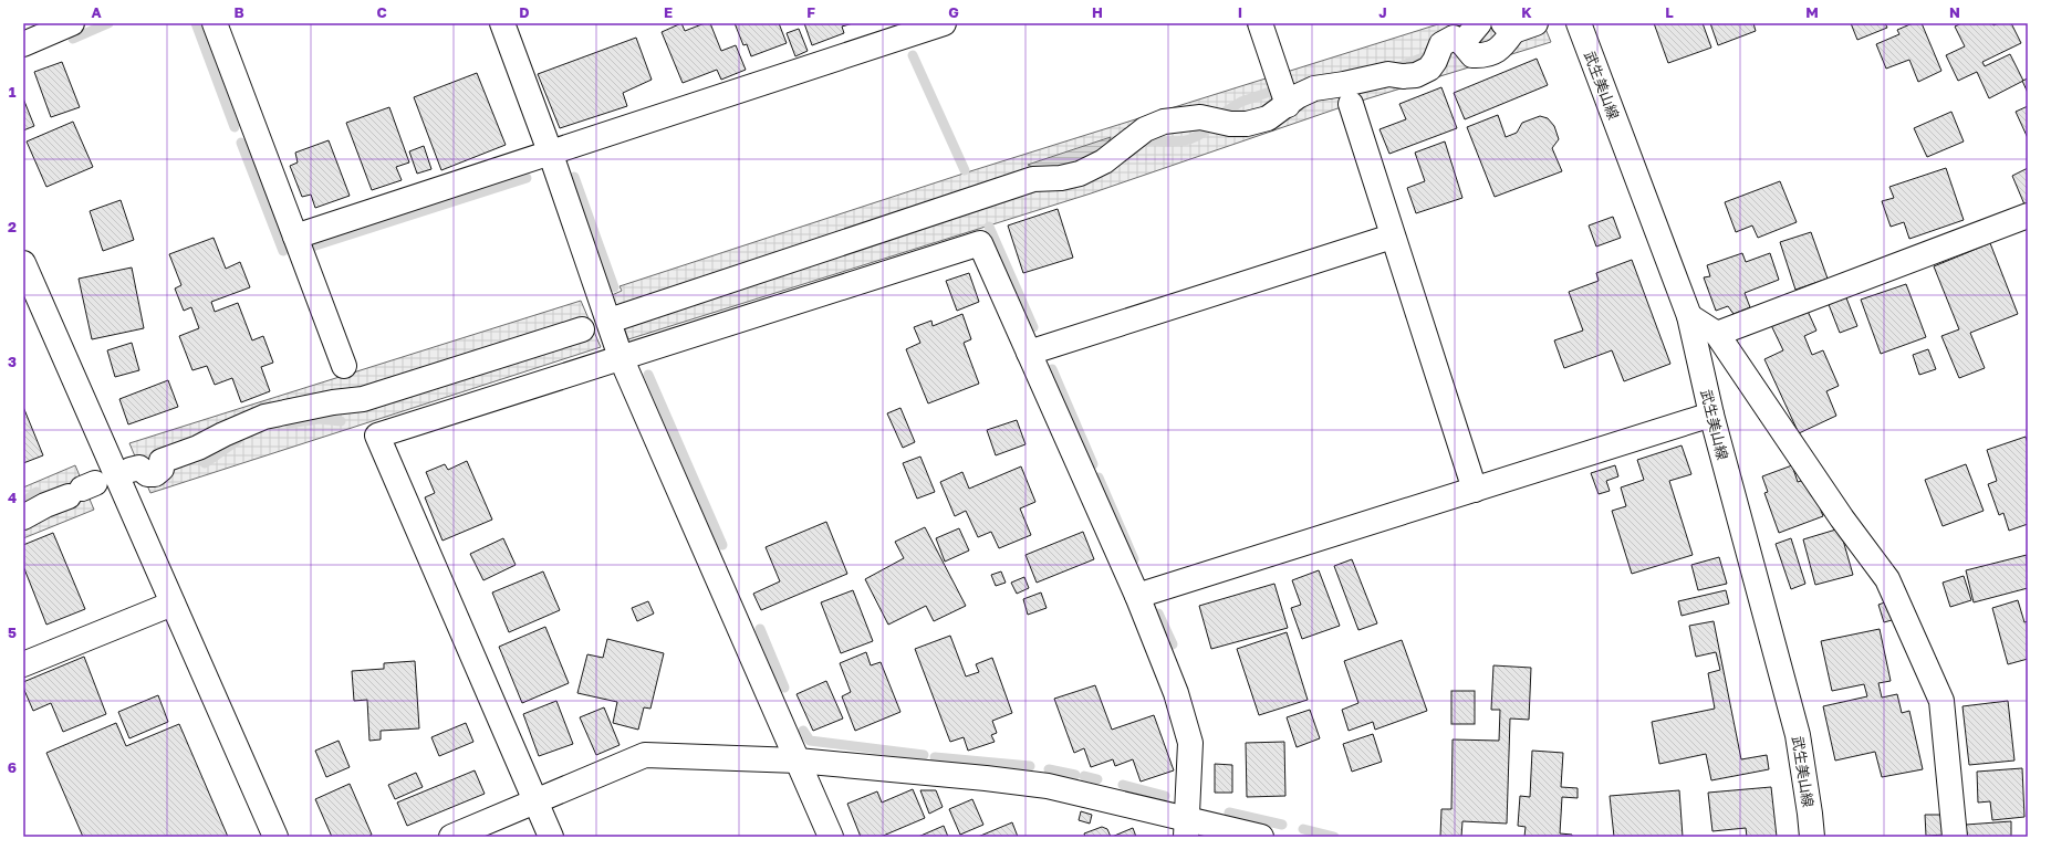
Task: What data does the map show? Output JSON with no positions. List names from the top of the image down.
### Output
{
  "streets": {
    "street": ["武生美山線"]
  },
  "grid": {
    "columns": [
      "A",
      "B",
      "C",
      "D",
      "E",
      "F",
      "G",
      "H",
      "I",
      "J",
      "K",
      "L",
      "M",
      "N"
    ],
    "rows": [
      "1",
      "2",
      "3",
      "4",
      "5",
      "6"
    ]
  }
}
